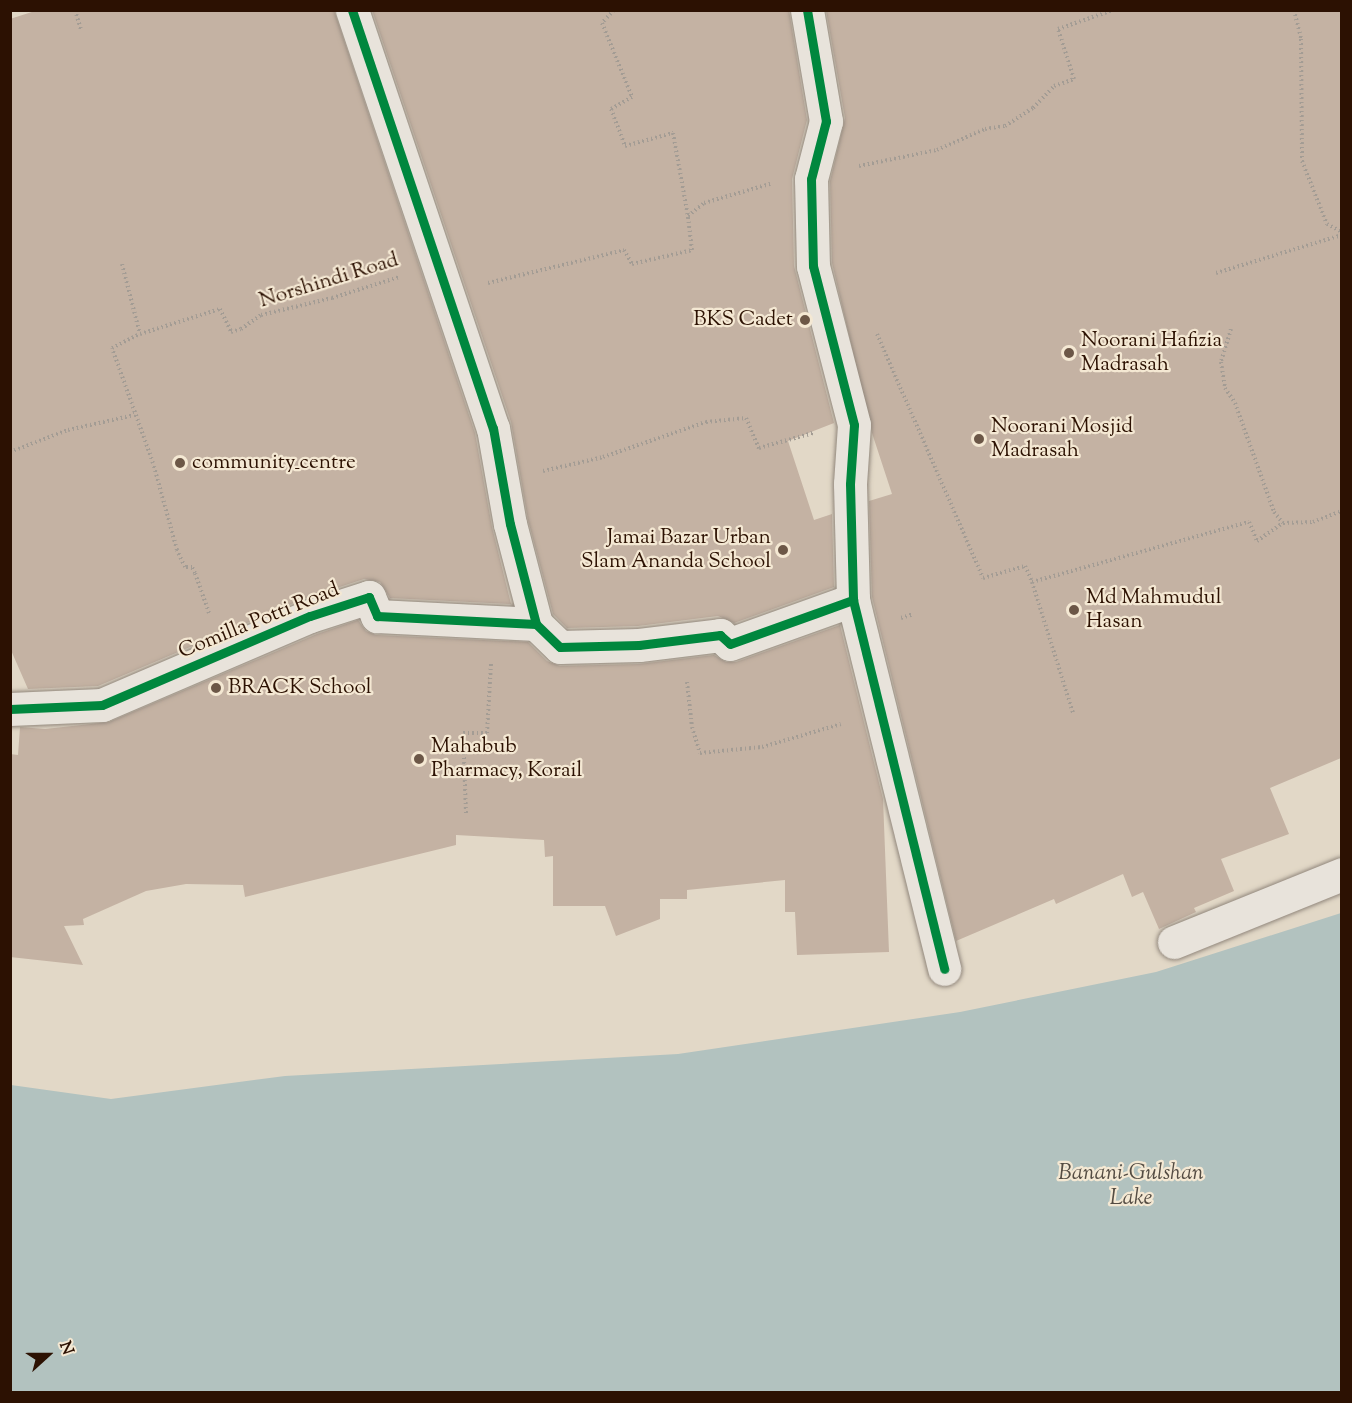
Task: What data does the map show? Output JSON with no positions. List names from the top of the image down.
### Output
{
  "streets": {
    "street": ["Comilla Potti Road"],
    "path": ["Norshindi Road"]
  },
  "water": ["Banani-Gulshan Lake"],
  "places": [
    "BKS Cadet",
    "Noorani Hafizia Madrasah",
    "Noorani Mosjid Madrasah",
    "community_centre",
    "Jamai Bazar Urban Slam Ananda School",
    "Md Mahmudul Hasan",
    "BRACK School",
    "Mahabub Pharmacy, Korail"
  ],
  "north": "right"
}
